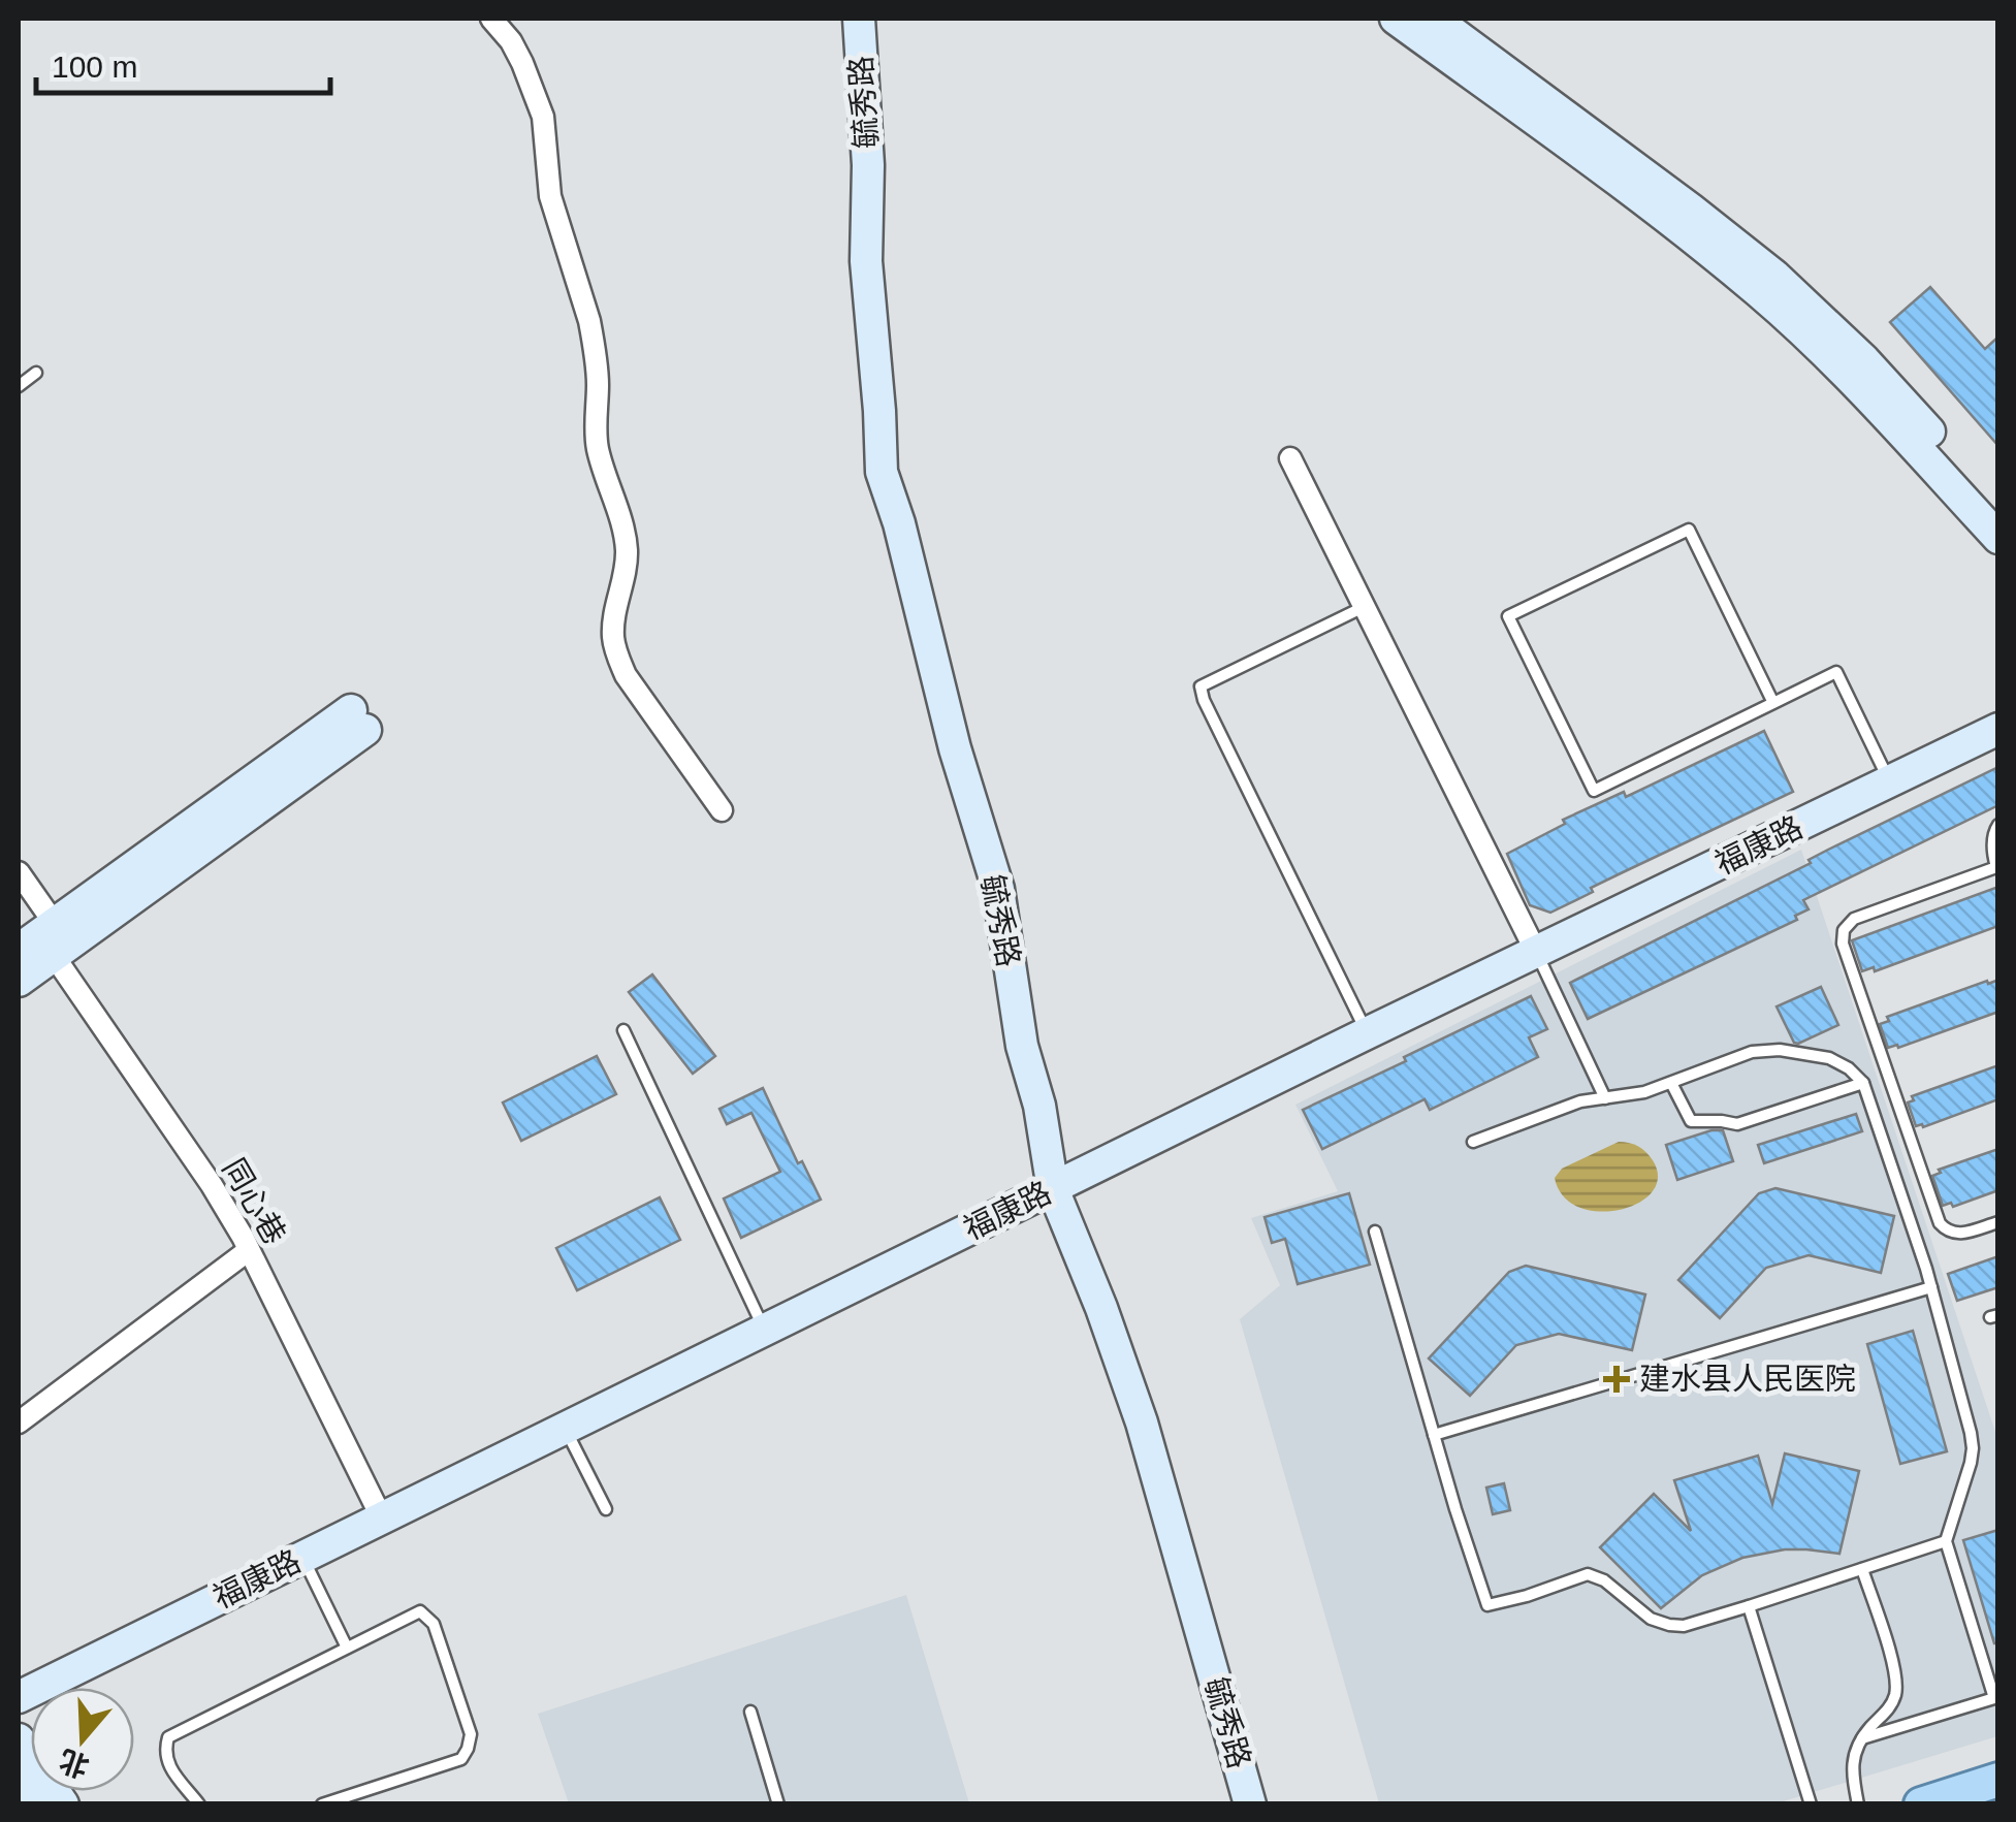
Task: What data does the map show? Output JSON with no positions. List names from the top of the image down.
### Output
{
  "streets": {
    "street": ["毓秀路", "福康路", "同心巷"]
  },
  "crossings": [
    ["毓秀路", "福康路"],
    ["福康路", "同心巷"]
  ],
  "places": {
    "health": ["建水县人民医院"]
  },
  "scale_bar": "100 m",
  "north": "bottom"
}
